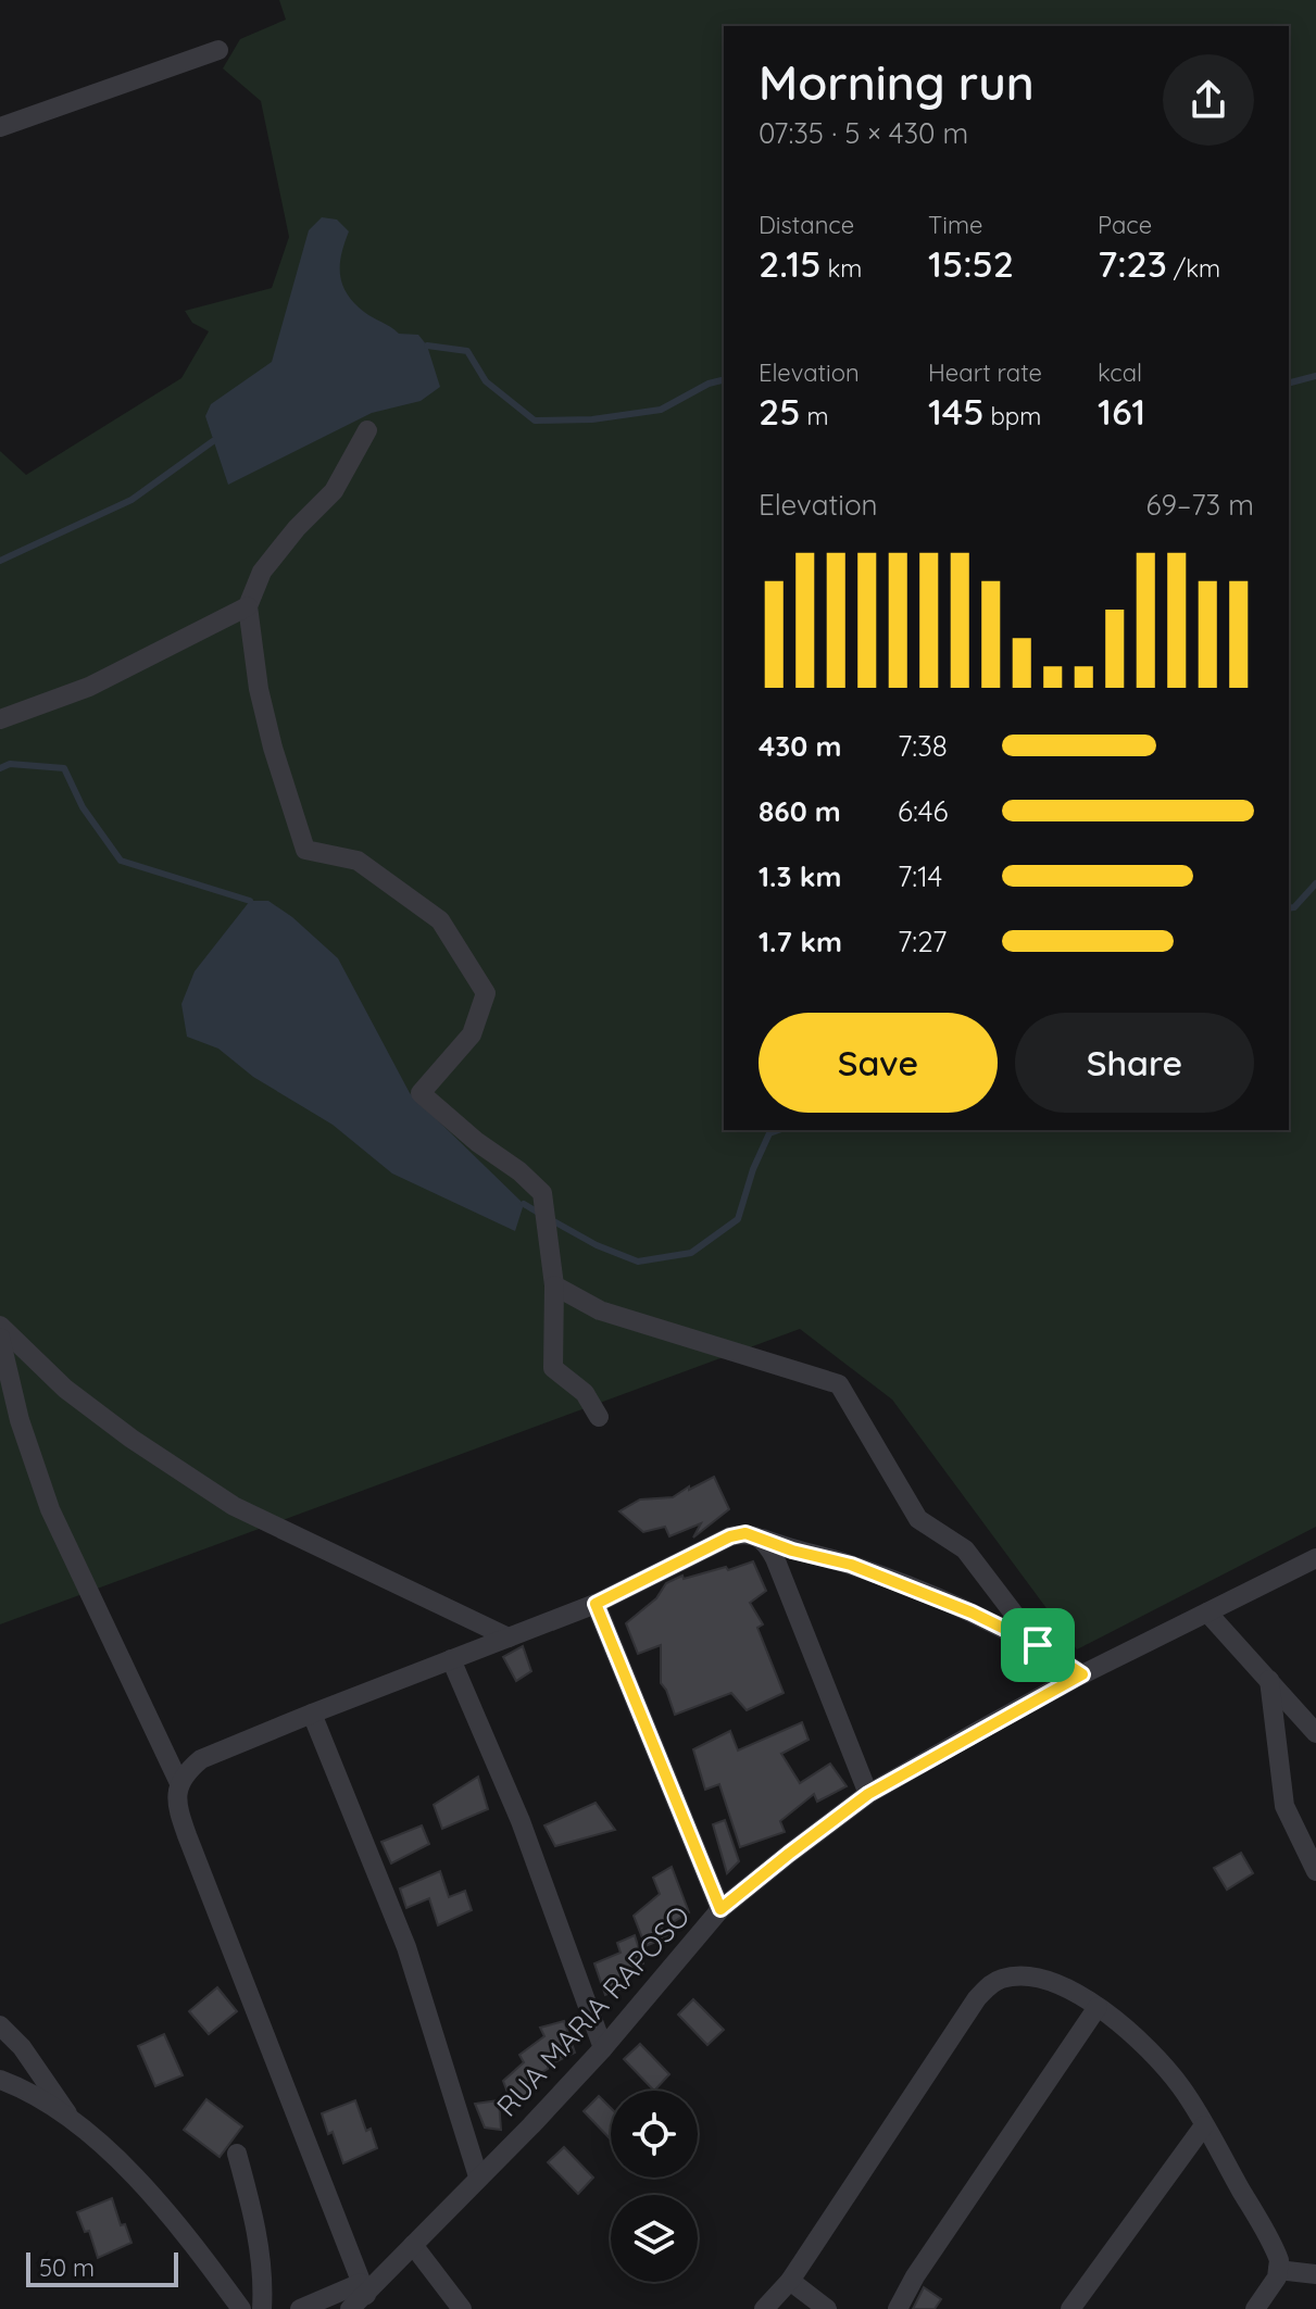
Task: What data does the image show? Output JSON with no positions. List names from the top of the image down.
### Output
{
  "streets": {
    "street": ["RUA MARIA RAPOSO"]
  },
  "scale_bar": "50 m",
  "page": {
    "heading": ["Morning run", "07:35 · 5 × 430 m"],
    "stats": [
      ["Distance", "2.15 km"],
      ["Time", "15:52"],
      ["Pace", "7:23 /km"],
      ["Elevation", "25 m"],
      ["Heart rate", "145 bpm"],
      ["kcal", "161"]
    ],
    "chart": ["Elevation", "69–73 m"],
    "list": [
      {
        "name": "430 m",
        "note": "7:38"
      },
      {
        "name": "860 m",
        "note": "6:46"
      },
      {
        "name": "1.3 km",
        "note": "7:14"
      },
      {
        "name": "1.7 km",
        "note": "7:27"
      }
    ],
    "buttons": ["Save", "Share"],
    "scale": "50 m"
  }
}
